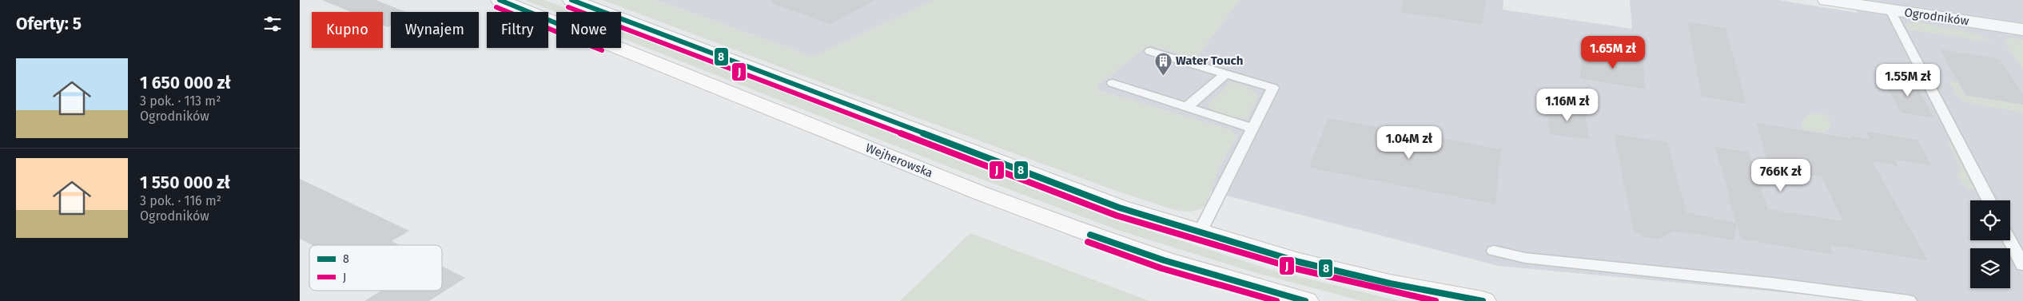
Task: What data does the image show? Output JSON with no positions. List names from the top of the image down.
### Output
{
  "streets": {
    "main road": ["Wejherowska"],
    "street": ["Ogrodników"]
  },
  "places": {
    "building": ["Water Touch"]
  },
  "lines": ["transit line 8", "transit line J"],
  "legend": ["8", "J"],
  "page": {
    "heading": "Oferty: 5",
    "chip": [
      "Kupno",
      "Wynajem",
      "Filtry",
      "Nowe"
    ],
    "price": [
      "1.65M zł",
      "1.55M zł",
      "1.16M zł",
      "1.04M zł",
      "766K zł"
    ],
    "list": [
      {
        "name": "1 650 000 zł",
        "note": "3 pok. · 113 m² · Ogrodników"
      },
      {
        "name": "1 550 000 zł",
        "note": "3 pok. · 116 m² · Ogrodników"
      }
    ]
  }
}
